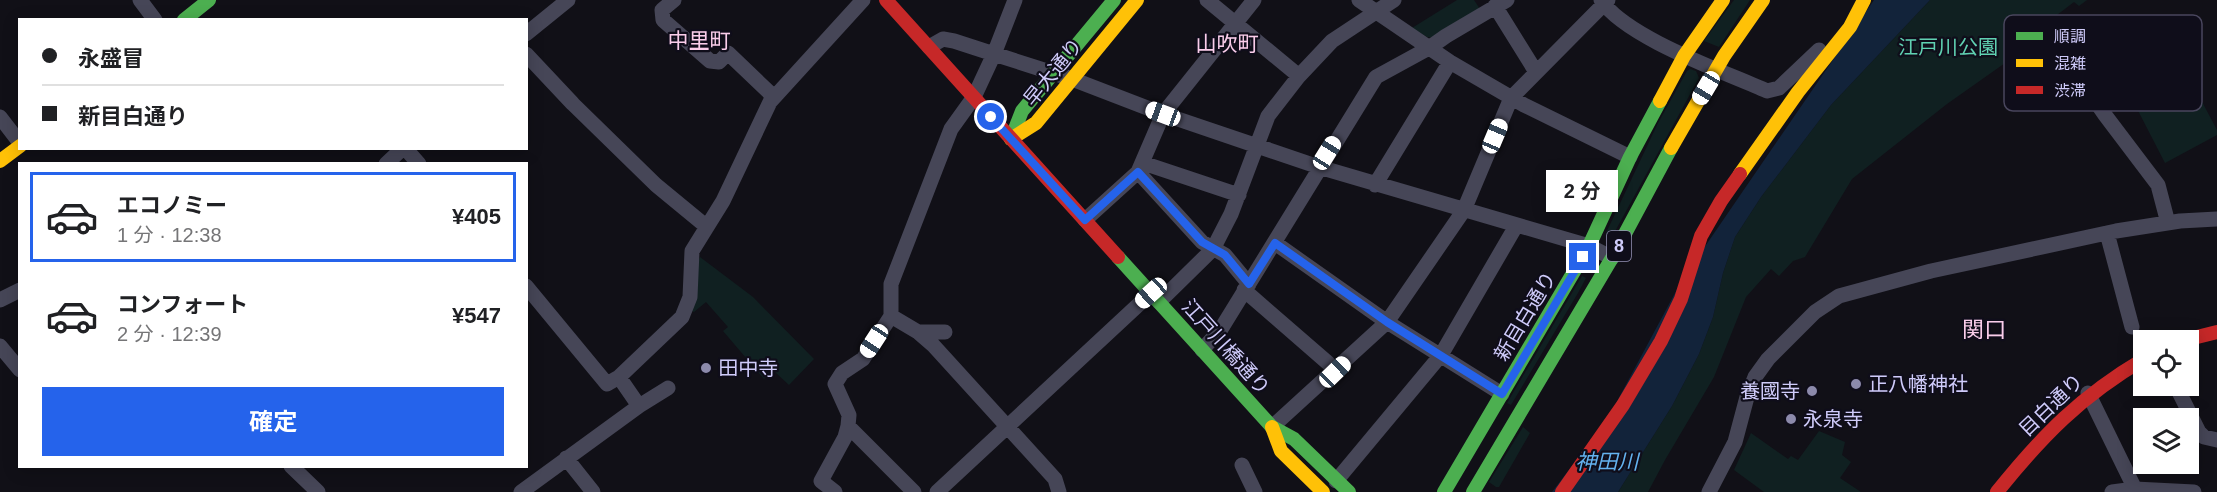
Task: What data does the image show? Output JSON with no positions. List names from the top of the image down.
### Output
{
  "streets": {
    "main road": [
      "早大通り",
      "8",
      "新目白通り",
      "江戸川橋通り",
      "目白通り"
    ]
  },
  "crossings": [
    ["早大通り", "江戸川橋通り"]
  ],
  "districts": ["中里町", "山吹町", "関口"],
  "water": ["神田川"],
  "parks": ["江戸川公園"],
  "places": [
    "田中寺",
    "正八幡神社",
    "養國寺",
    "永泉寺"
  ],
  "legend": ["順調", "混雑", "渋滞"],
  "page": {
    "banner": ["永盛冒", "新目白通り"],
    "bubble": "2 分",
    "list": [
      {
        "name": "エコノミー",
        "note": "1 分 · 12:38",
        "value": "¥405"
      },
      {
        "name": "コンフォート",
        "note": "2 分 · 12:39",
        "value": "¥547"
      }
    ],
    "buttons": "確定"
  }
}
